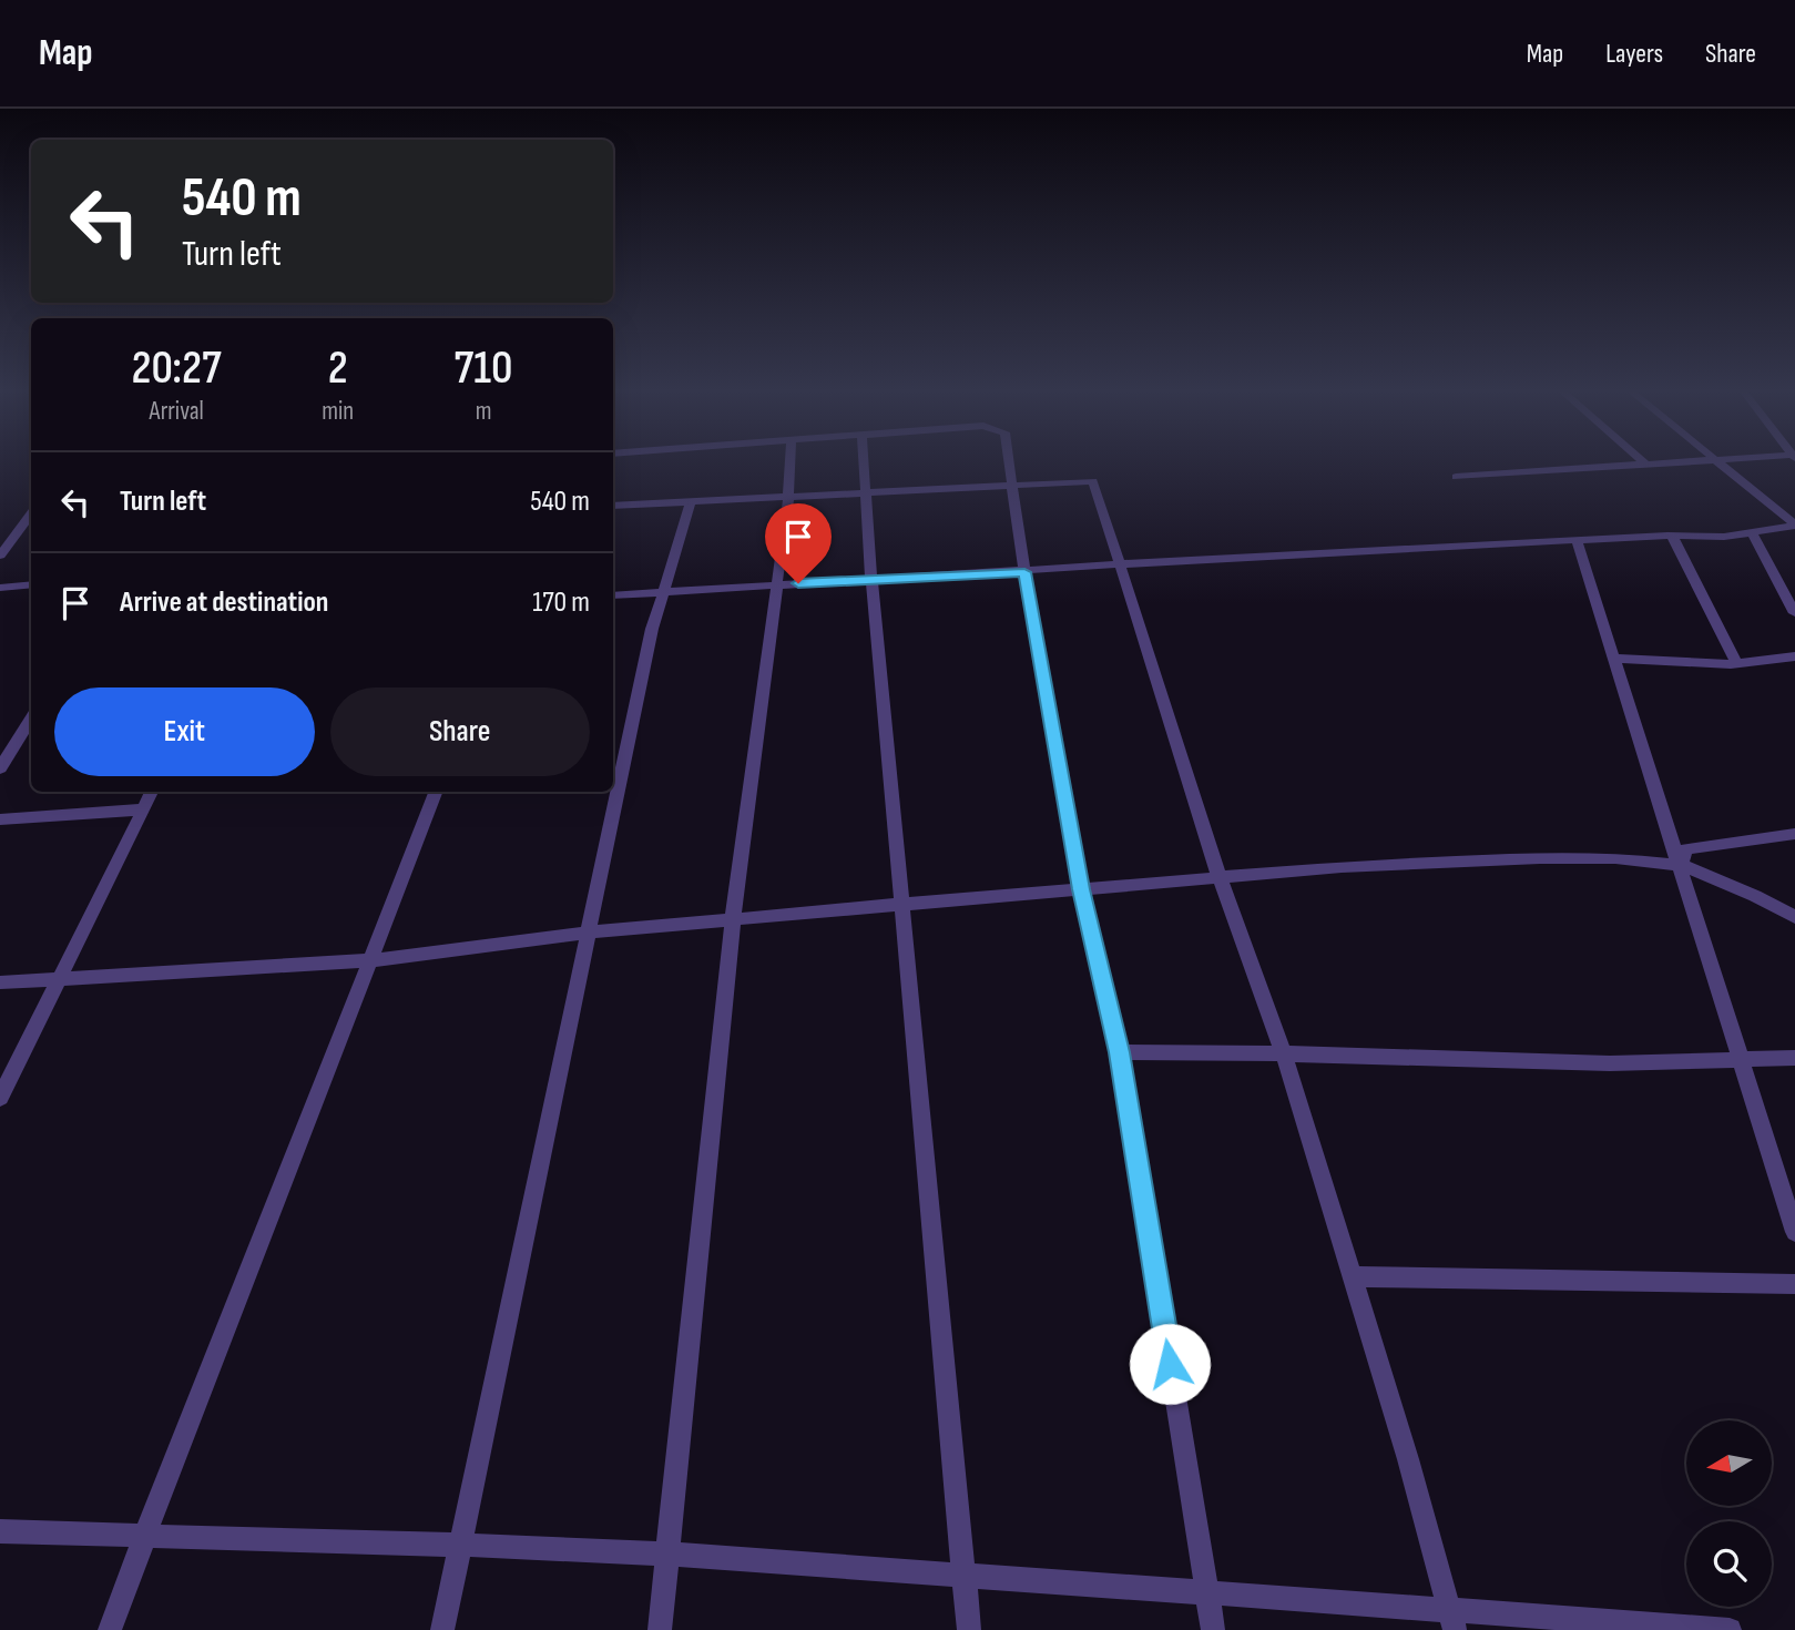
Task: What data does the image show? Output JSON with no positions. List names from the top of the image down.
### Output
{
  "north": "left",
  "page": {
    "header": "Map",
    "nav": ["Map", "Layers", "Share"],
    "turn": ["540 m", "Turn left"],
    "eta": [
      "20:27",
      "Arrival",
      "2",
      "min",
      "710",
      "m"
    ],
    "list": [
      {
        "name": "Turn left",
        "value": "540 m"
      },
      {
        "name": "Arrive at destination",
        "value": "170 m"
      }
    ],
    "buttons": ["Exit", "Share"]
  }
}
